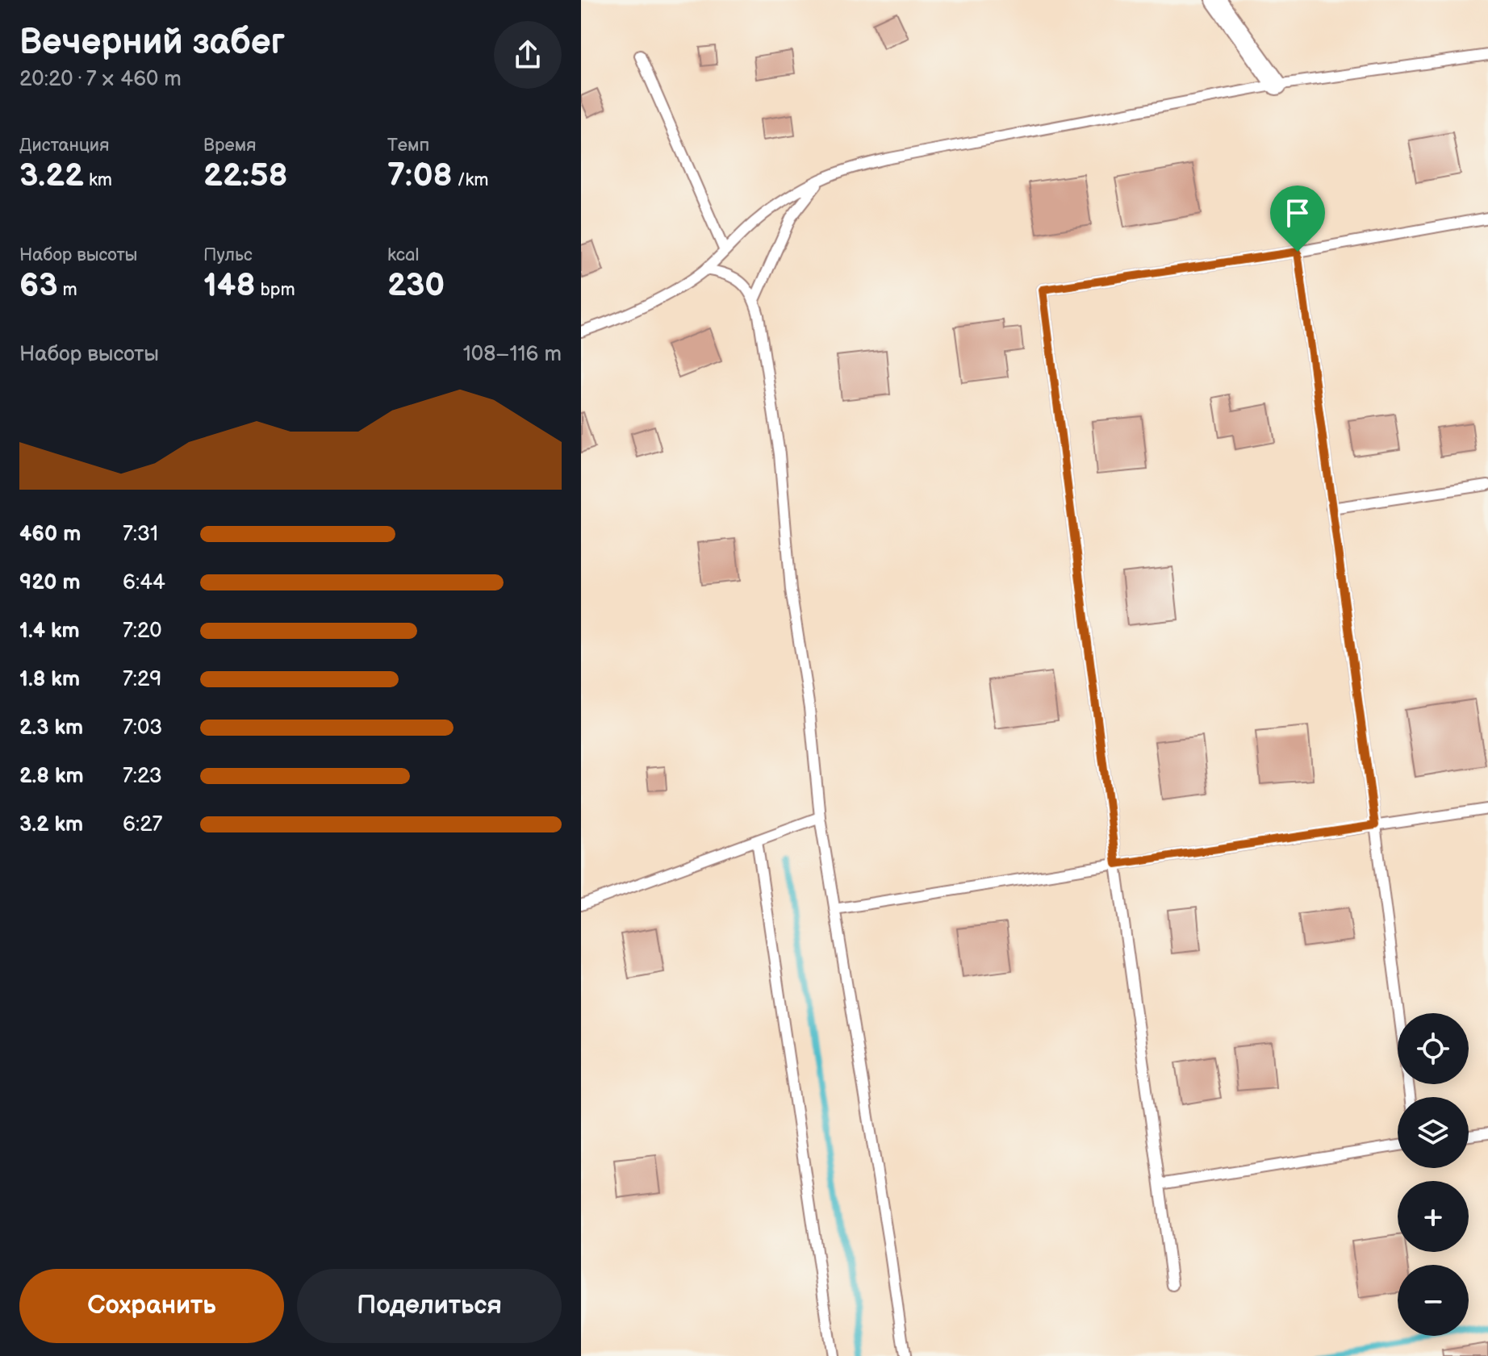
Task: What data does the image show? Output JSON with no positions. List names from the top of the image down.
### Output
{
  "page": {
    "heading": ["Вечерний забег", "20:20 · 7 × 460 m"],
    "stats": [
      ["Дистанция", "3.22 km"],
      ["Время", "22:58"],
      ["Темп", "7:08 /km"],
      ["Набор высоты", "63 m"],
      ["Пульс", "148 bpm"],
      ["kcal", "230"]
    ],
    "chart": ["Набор высоты", "108–116 m"],
    "list": [
      {
        "name": "460 m",
        "note": "7:31"
      },
      {
        "name": "920 m",
        "note": "6:44"
      },
      {
        "name": "1.4 km",
        "note": "7:20"
      },
      {
        "name": "1.8 km",
        "note": "7:29"
      },
      {
        "name": "2.3 km",
        "note": "7:03"
      },
      {
        "name": "2.8 km",
        "note": "7:23"
      },
      {
        "name": "3.2 km",
        "note": "6:27"
      }
    ],
    "map_buttons": ["+", "−"],
    "buttons": ["Сохранить", "Поделиться"]
  }
}
